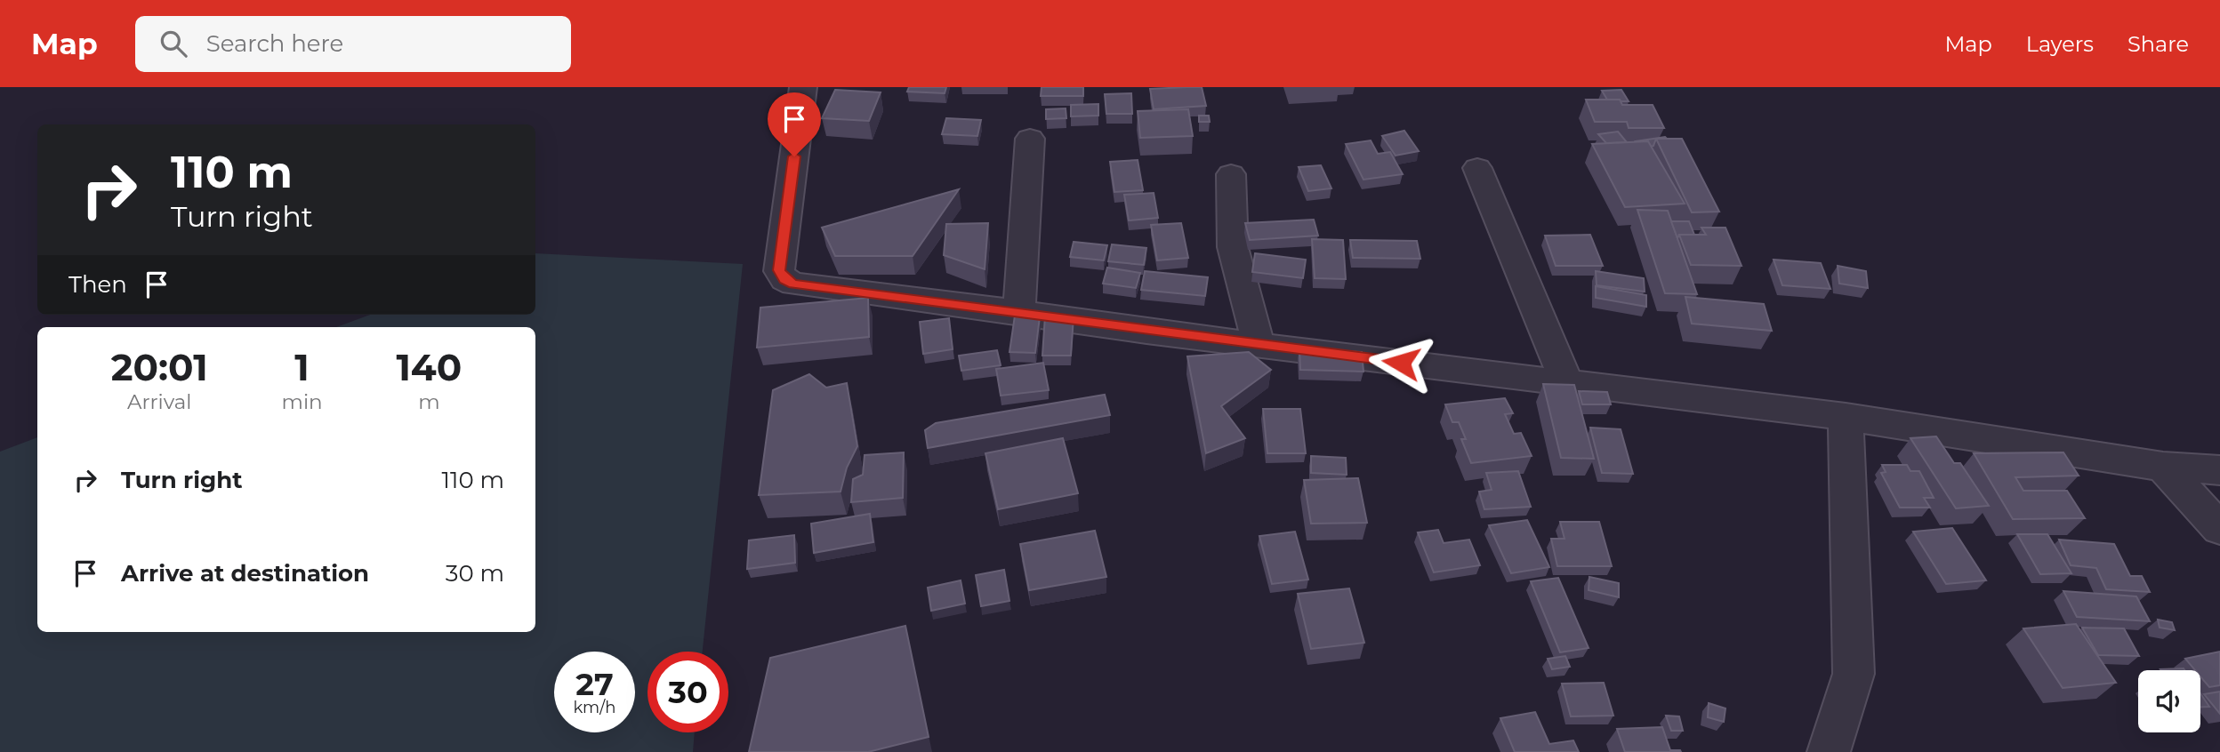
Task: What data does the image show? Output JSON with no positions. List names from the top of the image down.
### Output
{
  "page": {
    "header": "Map",
    "search": "Search here",
    "nav": ["Map", "Layers", "Share"],
    "turn": ["110 m", "Turn right"],
    "then": "Then",
    "eta": [
      "20:01",
      "Arrival",
      "1",
      "min",
      "140",
      "m"
    ],
    "list": [
      {
        "name": "Turn right",
        "value": "110 m"
      },
      {
        "name": "Arrive at destination",
        "value": "30 m"
      }
    ],
    "speed": "27 km/h",
    "limit": "30"
  }
}
